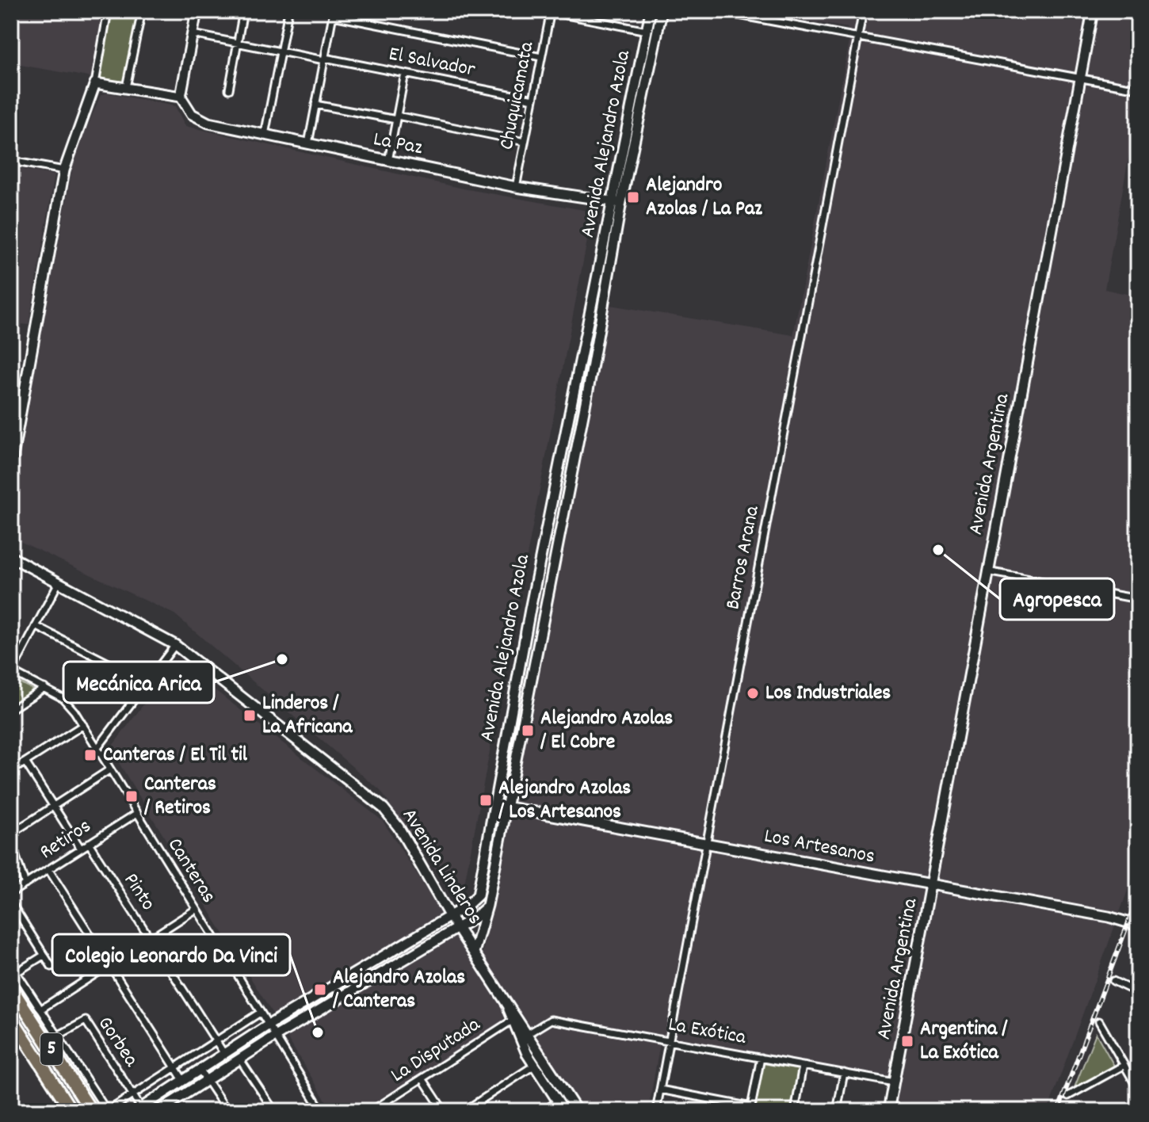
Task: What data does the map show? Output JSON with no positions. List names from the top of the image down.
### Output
{
  "streets": {
    "highway": ["5"],
    "street": [
      "El Salvador",
      "Chuquicamata",
      "La Paz",
      "Avenida Alejandro Azola",
      "Avenida Argentina",
      "Barros Arana",
      "Retiros",
      "Los Artesanos",
      "Avenida Linderos",
      "Canteras",
      "Pinto",
      "La Exótica",
      "Gorbea",
      "La Disputada"
    ]
  },
  "crossings": [
    ["El Salvador", "Chuquicamata"],
    ["Chuquicamata", "La Paz"],
    ["La Paz", "Avenida Alejandro Azola"],
    ["Avenida Alejandro Azola", "Los Artesanos"],
    ["Avenida Alejandro Azola", "Avenida Linderos"],
    ["Avenida Alejandro Azola", "Canteras"],
    ["Avenida Alejandro Azola", "Pinto"],
    ["Avenida Alejandro Azola", "Gorbea"],
    ["Avenida Argentina", "Los Artesanos"],
    ["Avenida Argentina", "La Exótica"],
    ["Barros Arana", "Los Artesanos"],
    ["Barros Arana", "La Exótica"],
    ["Retiros", "Canteras"],
    ["Retiros", "Pinto"],
    ["Avenida Linderos", "La Exótica"],
    ["Avenida Linderos", "La Disputada"]
  ],
  "places": {
    "transit": [
      "Alejandro Azolas / La Paz",
      "Linderos / La Africana",
      "Alejandro Azolas / El Cobre",
      "Canteras / El Til til",
      "Canteras / Retiros",
      "Alejandro Azolas / Los Artesanos",
      "Alejandro Azolas / Canteras",
      "Argentina / La Exótica"
    ],
    "other": [
      "Agropesca",
      "Mecánica Arica",
      "Los Industriales",
      "Colegio Leonardo Da Vinci"
    ]
  }
}
